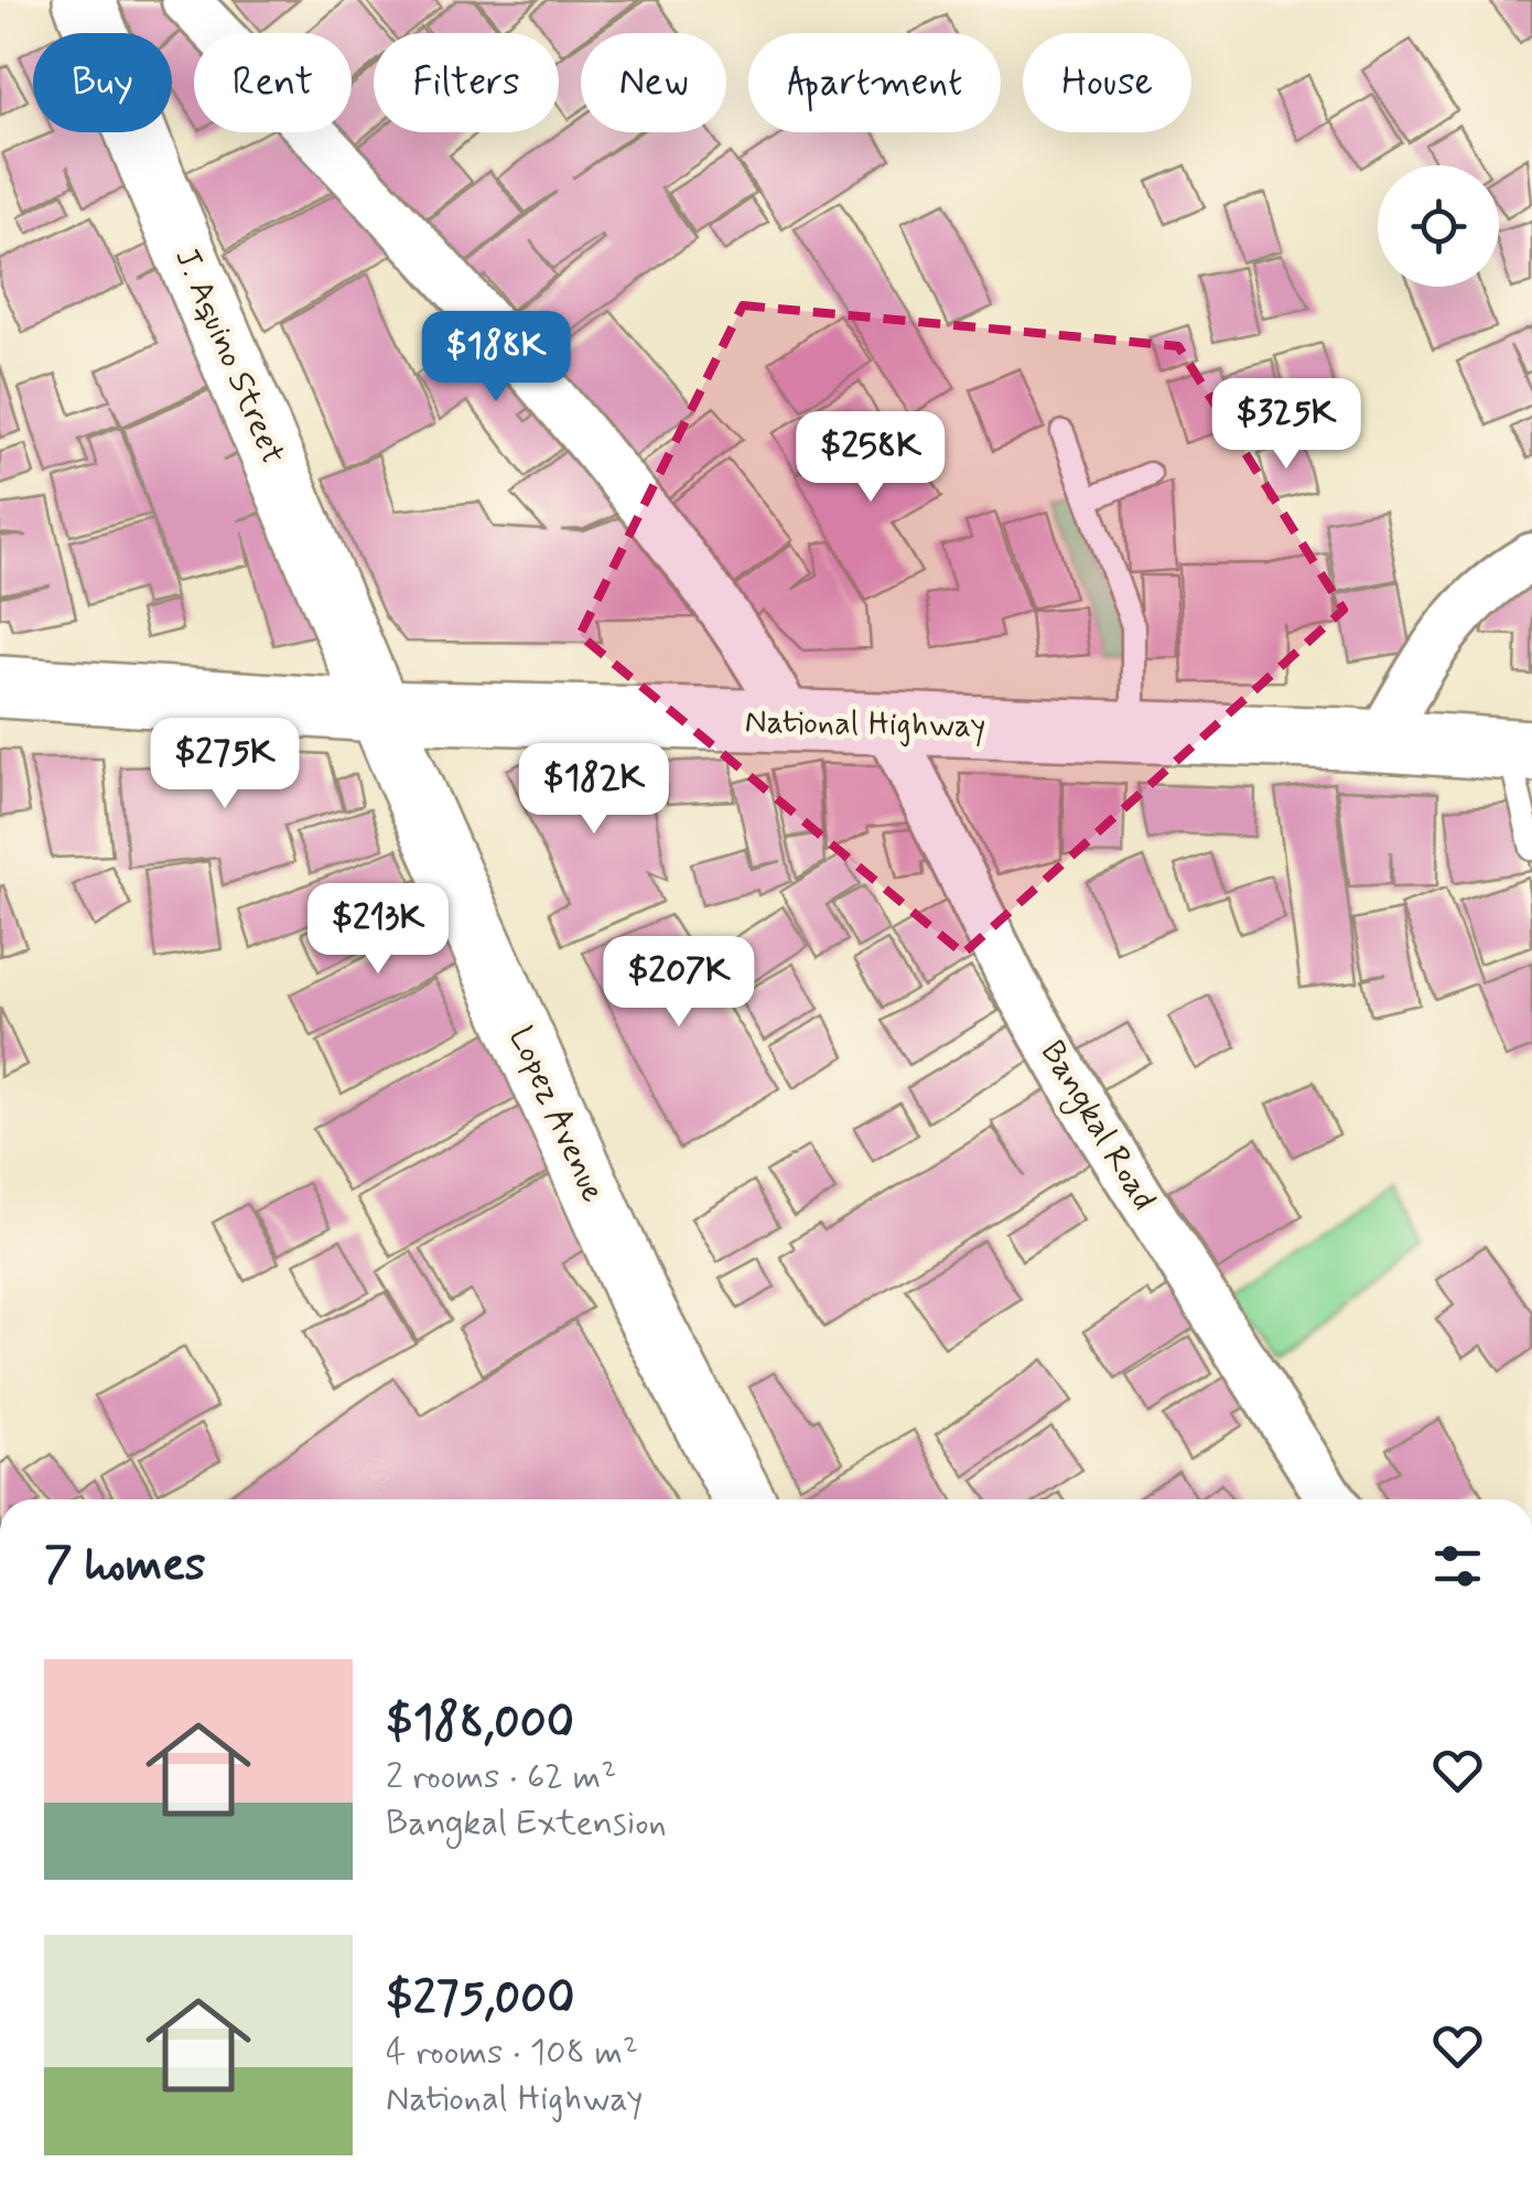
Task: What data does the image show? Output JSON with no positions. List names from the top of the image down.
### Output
{
  "streets": {
    "main road": ["J. Aquino Street", "National Highway", "Lopez Avenue"],
    "street": ["Bangkal Road"]
  },
  "crossings": [
    ["J. Aquino Street", "National Highway"],
    ["J. Aquino Street", "Lopez Avenue"],
    ["National Highway", "Lopez Avenue"],
    ["National Highway", "Bangkal Road"]
  ],
  "page": {
    "chip": [
      "Buy",
      "Rent",
      "Filters",
      "New",
      "Apartment",
      "House"
    ],
    "price": [
      "$188K",
      "$325K",
      "$258K",
      "$275K",
      "$182K",
      "$213K",
      "$207K"
    ],
    "heading": "7 homes",
    "list": [
      {
        "name": "$188,000",
        "note": "2 rooms · 62 m² · Bangkal Extension"
      },
      {
        "name": "$275,000",
        "note": "4 rooms · 108 m² · National Highway"
      }
    ]
  }
}
